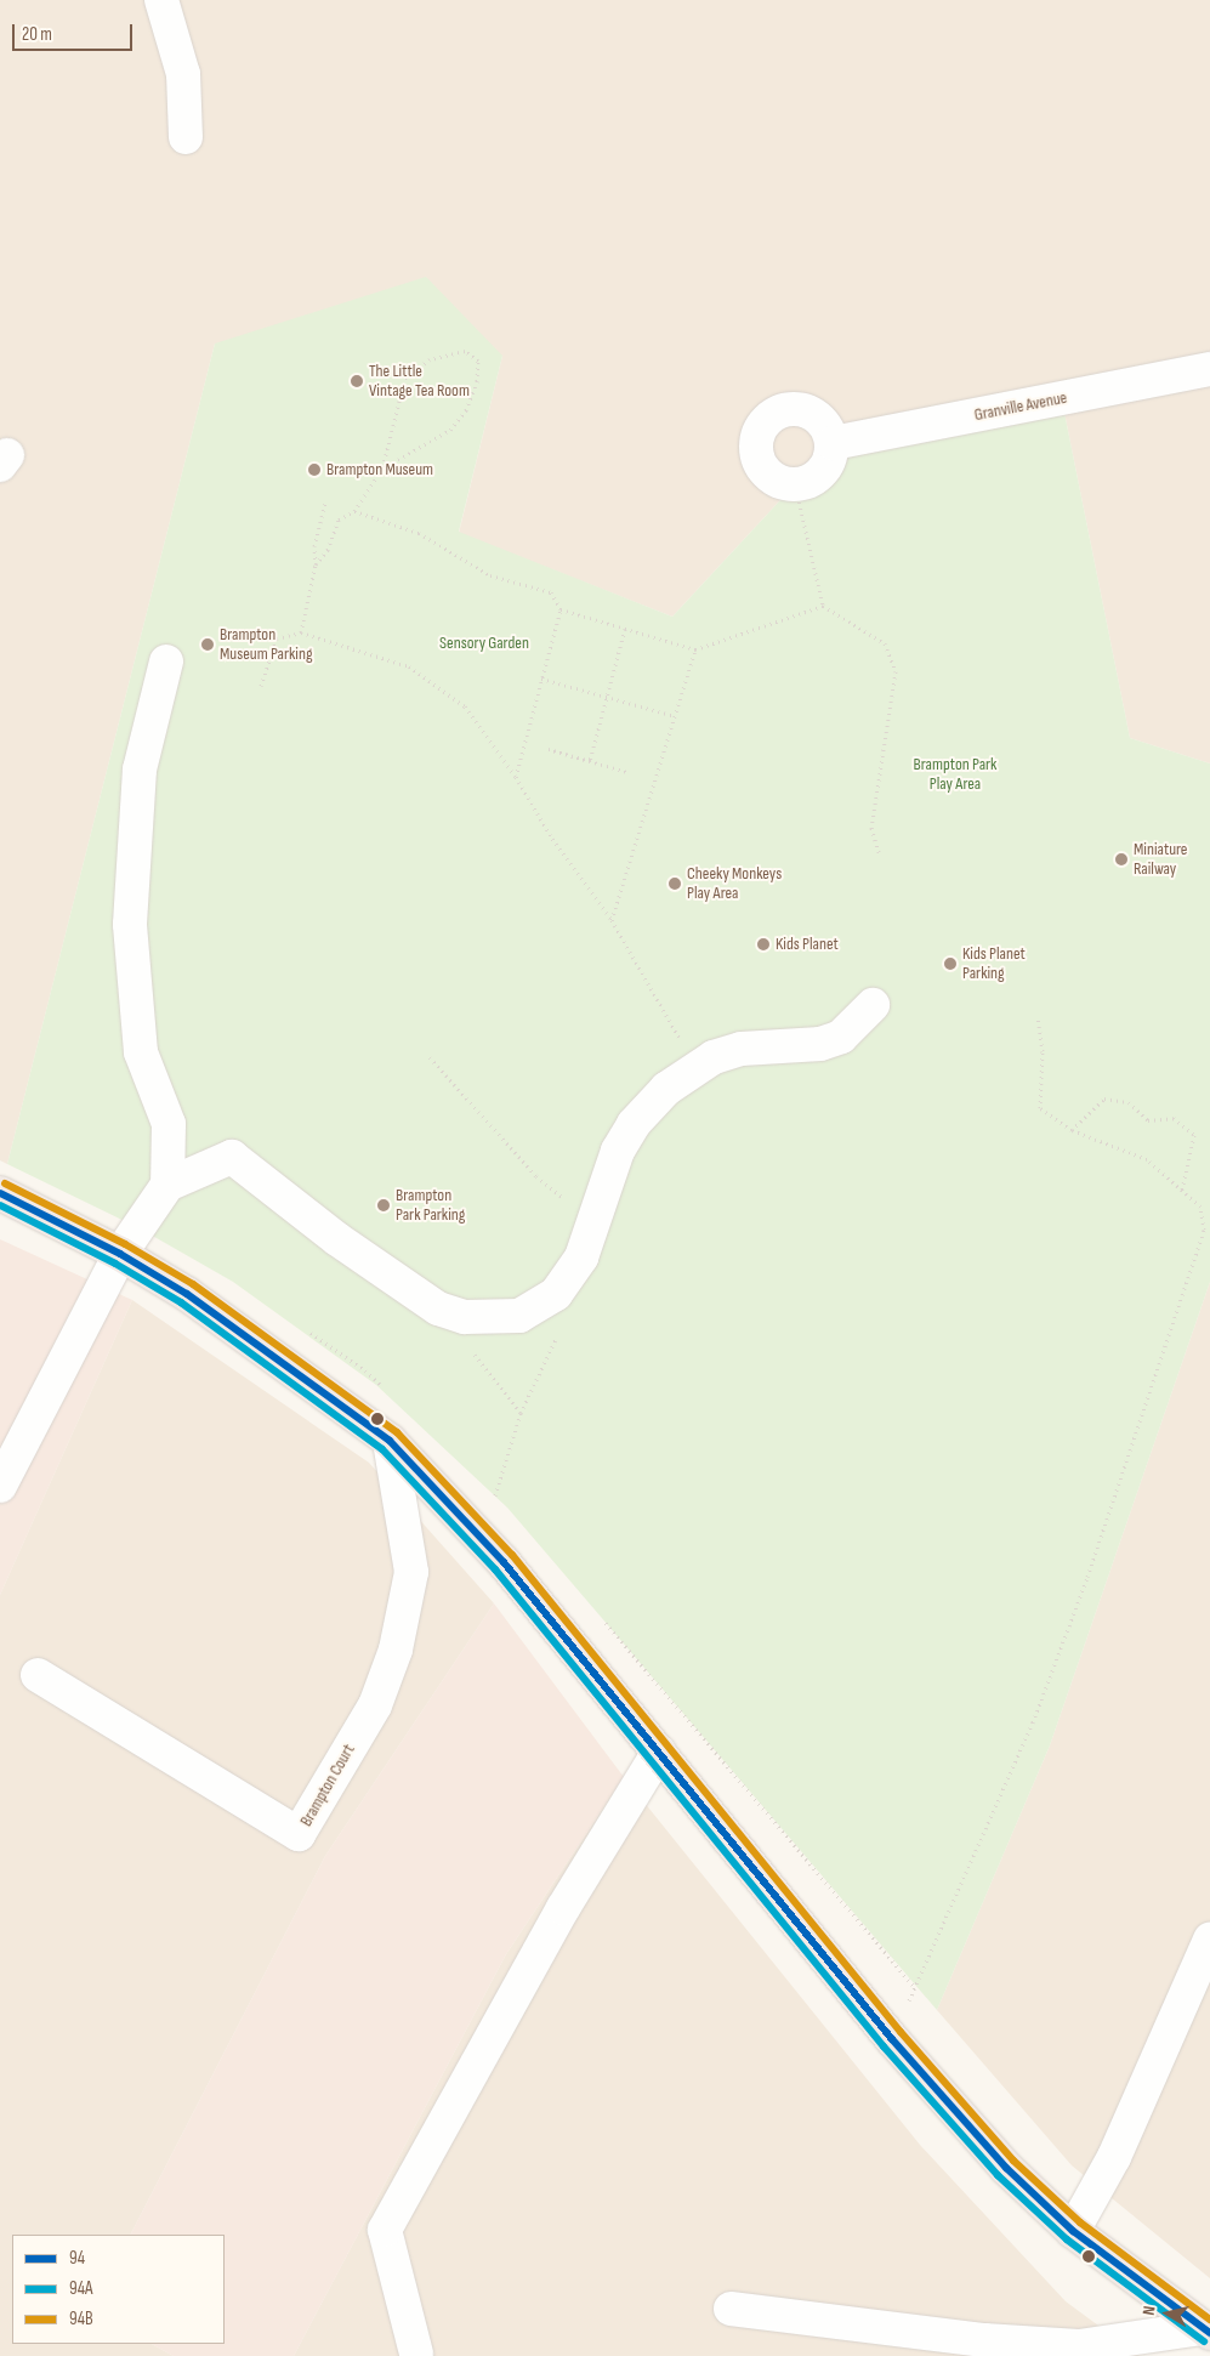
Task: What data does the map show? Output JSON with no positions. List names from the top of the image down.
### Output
{
  "streets": {
    "street": ["Granville Avenue", "Brampton Court"]
  },
  "parks": ["Sensory Garden", "Brampton Park Play Area"],
  "places": [
    "The Little Vintage Tea Room",
    "Brampton Museum",
    "Brampton Museum Parking",
    "Miniature Railway",
    "Cheeky Monkeys Play Area",
    "Kids Planet",
    "Kids Planet Parking",
    "Brampton Park Parking"
  ],
  "lines": ["transit line 94B", "transit line 94", "transit line 94A"],
  "legend": ["94", "94A", "94B"],
  "scale_bar": "20 m",
  "north": "left"
}
